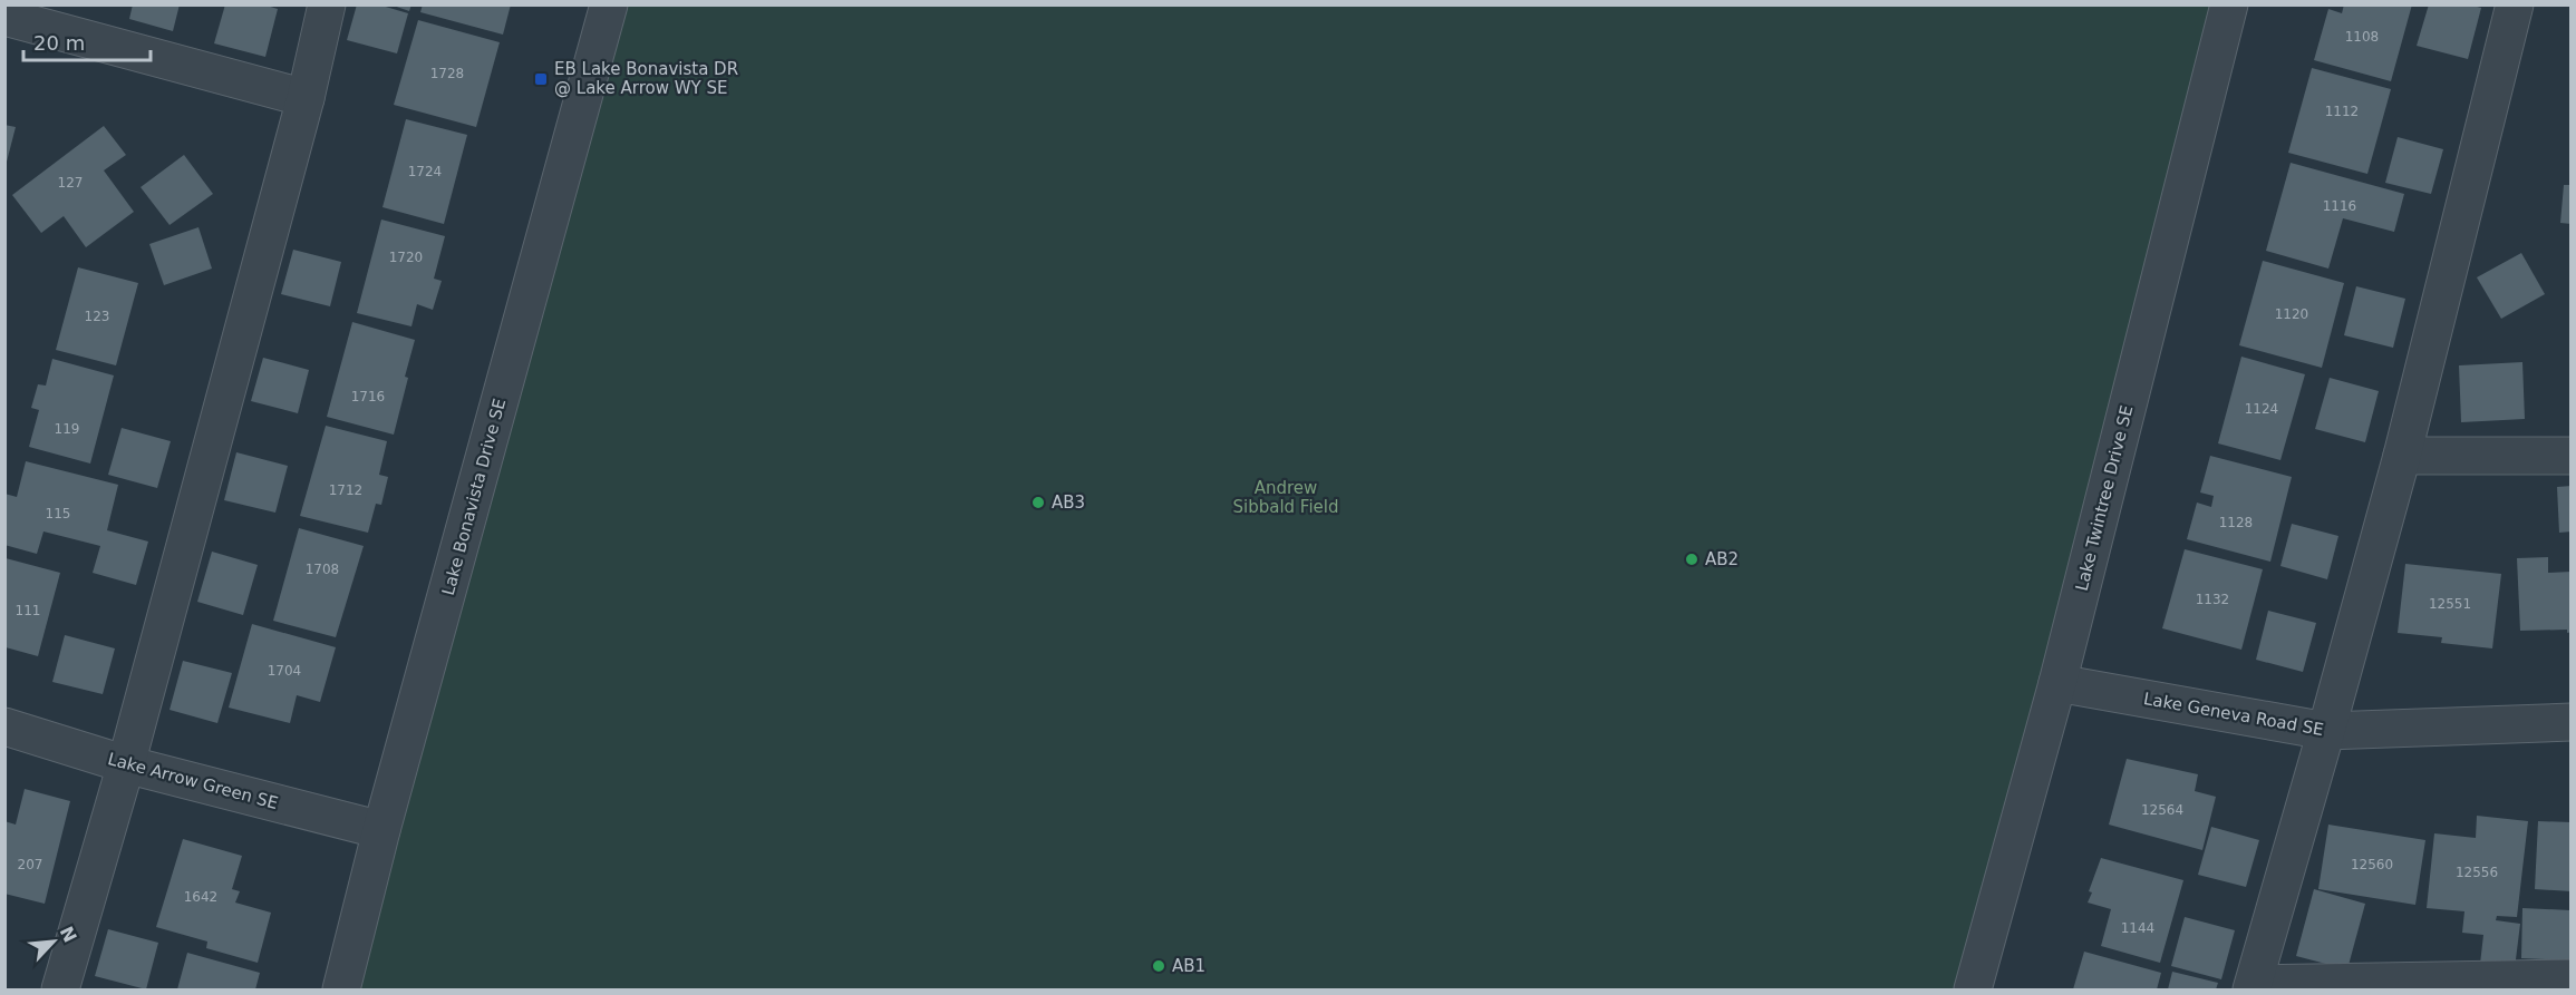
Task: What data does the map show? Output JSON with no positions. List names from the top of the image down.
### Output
{
  "streets": {
    "street": [
      "Lake Bonavista Drive SE",
      "Lake Twintree Drive SE",
      "Lake Geneva Road SE",
      "Lake Arrow Green SE"
    ]
  },
  "crossings": [
    ["Lake Bonavista Drive SE", "Lake Arrow Green SE"],
    ["Lake Twintree Drive SE", "Lake Geneva Road SE"]
  ],
  "parks": ["Andrew Sibbald Field"],
  "places": {
    "transit": ["EB Lake Bonavista DR @ Lake Arrow WY SE"],
    "other": ["AB3", "AB2", "AB1"]
  },
  "house_numbers": [
    "1108",
    "1728",
    "1112",
    "1724",
    "127",
    "1116",
    "1720",
    "1120",
    "123",
    "1716",
    "1124",
    "119",
    "1712",
    "115",
    "1128",
    "1708",
    "1132",
    "12551",
    "111",
    "1704",
    "12564",
    "207",
    "12560",
    "12556",
    "1642",
    "1144"
  ],
  "scale_bar": "20 m",
  "north": "top right"
}
